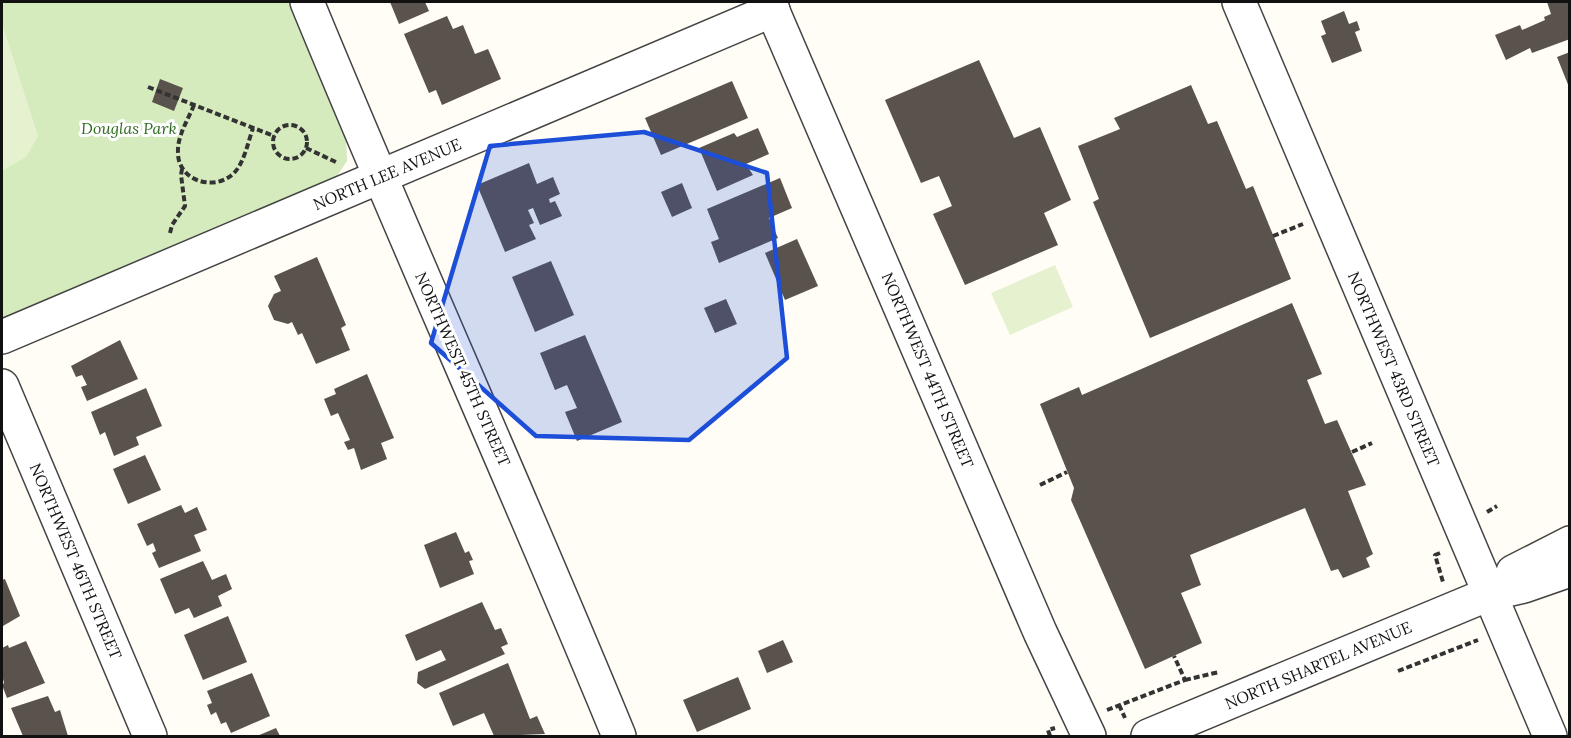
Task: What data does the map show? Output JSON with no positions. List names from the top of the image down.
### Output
{
  "streets": {
    "street": [
      "NORTH LEE AVENUE",
      "NORTHWEST 45TH STREET",
      "NORTHWEST 43RD STREET",
      "NORTHWEST 44TH STREET",
      "NORTHWEST 46TH STREET",
      "NORTH SHARTEL AVENUE"
    ]
  },
  "crossings": [
    ["NORTH LEE AVENUE", "NORTHWEST 45TH STREET"],
    ["NORTH LEE AVENUE", "NORTHWEST 44TH STREET"],
    ["NORTHWEST 43RD STREET", "NORTH SHARTEL AVENUE"]
  ],
  "parks": ["Douglas Park"]
}
